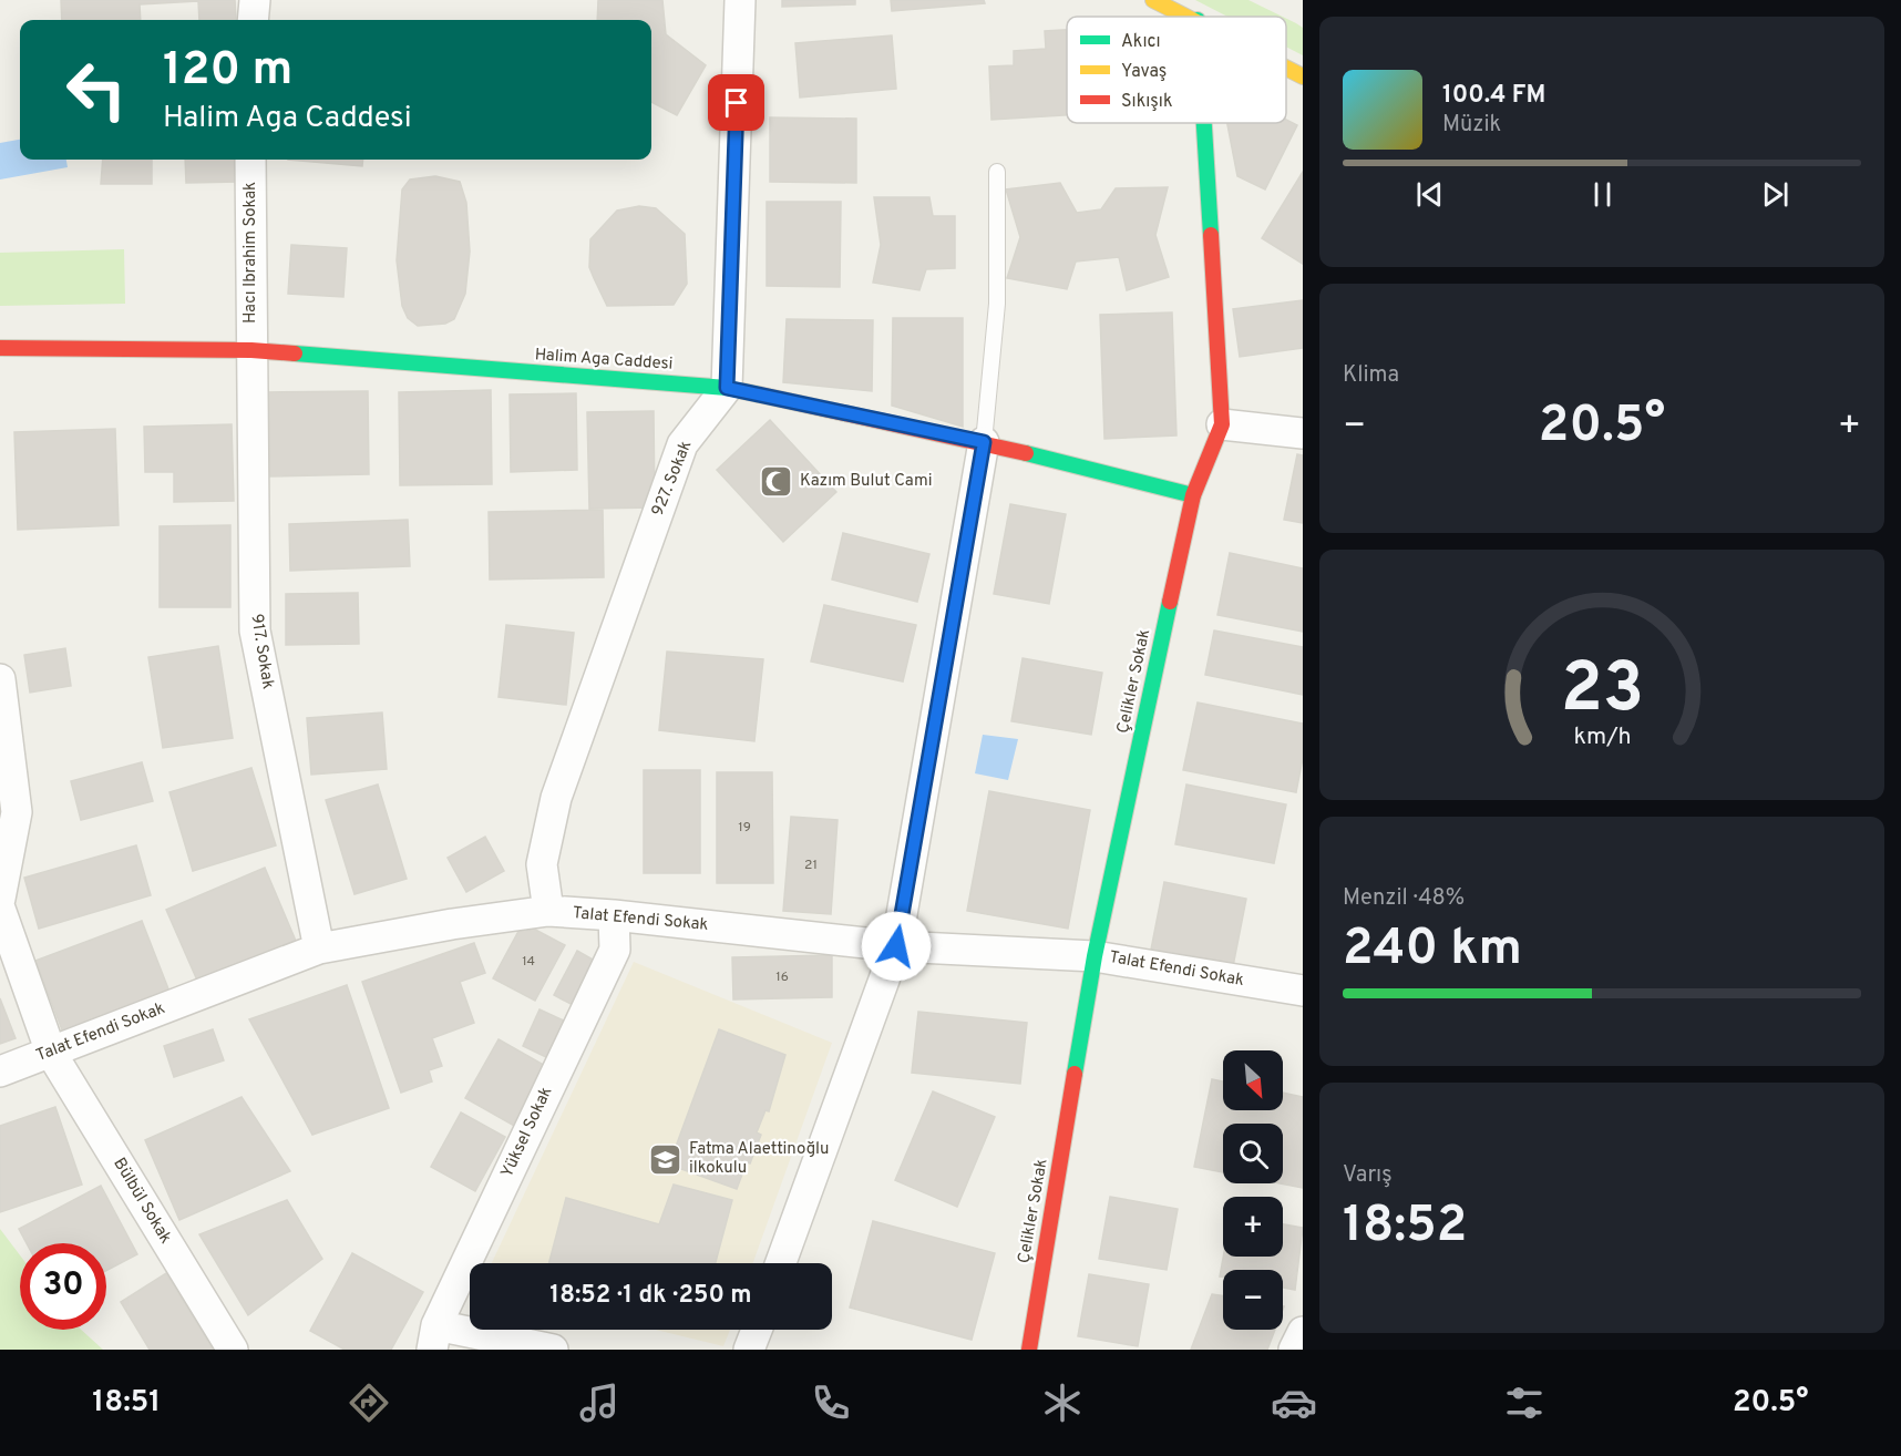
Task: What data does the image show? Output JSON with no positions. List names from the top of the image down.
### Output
{
  "streets": {
    "street": [
      "Hacı Ibrahim Sokak",
      "Halim Aga Caddesi",
      "927. Sokak",
      "917. Sokak",
      "Çelikler Sokak",
      "Talat Efendi Sokak",
      "Yüksel Sokak",
      "Bülbül Sokak"
    ]
  },
  "crossings": [
    ["Hacı Ibrahim Sokak", "Halim Aga Caddesi"],
    ["Hacı Ibrahim Sokak", "917. Sokak"],
    ["Halim Aga Caddesi", "927. Sokak"],
    ["Halim Aga Caddesi", "917. Sokak"],
    ["Halim Aga Caddesi", "Çelikler Sokak"],
    ["927. Sokak", "Talat Efendi Sokak"],
    ["917. Sokak", "Talat Efendi Sokak"],
    ["Çelikler Sokak", "Talat Efendi Sokak"],
    ["Talat Efendi Sokak", "Yüksel Sokak"],
    ["Talat Efendi Sokak", "Bülbül Sokak"]
  ],
  "places": {
    "mosque": ["Kazım Bulut Cami"],
    "school or university": ["Fatma Alaettinoğlu ilkokulu"]
  },
  "house_numbers": [
    "19",
    "21",
    "14",
    "16"
  ],
  "legend": ["Akıcı", "Yavaş", "Sıkışık"],
  "north": "bottom right",
  "page": {
    "turn": ["120 m", "Halim Aga Caddesi"],
    "song": ["100.4 FM", "Müzik"],
    "tile": [
      "Klima",
      ["Menzil · 48%", "240 km"],
      ["Varış", "18:52"]
    ],
    "heat": ["−", "20.5°", "+"],
    "map_buttons": ["+", "−"],
    "limit": "30",
    "trip": "18:52 · 1 dk · 250 m",
    "tabs": ["18:51", "20.5°"],
    "gauge": ["23", "km/h"]
  }
}
